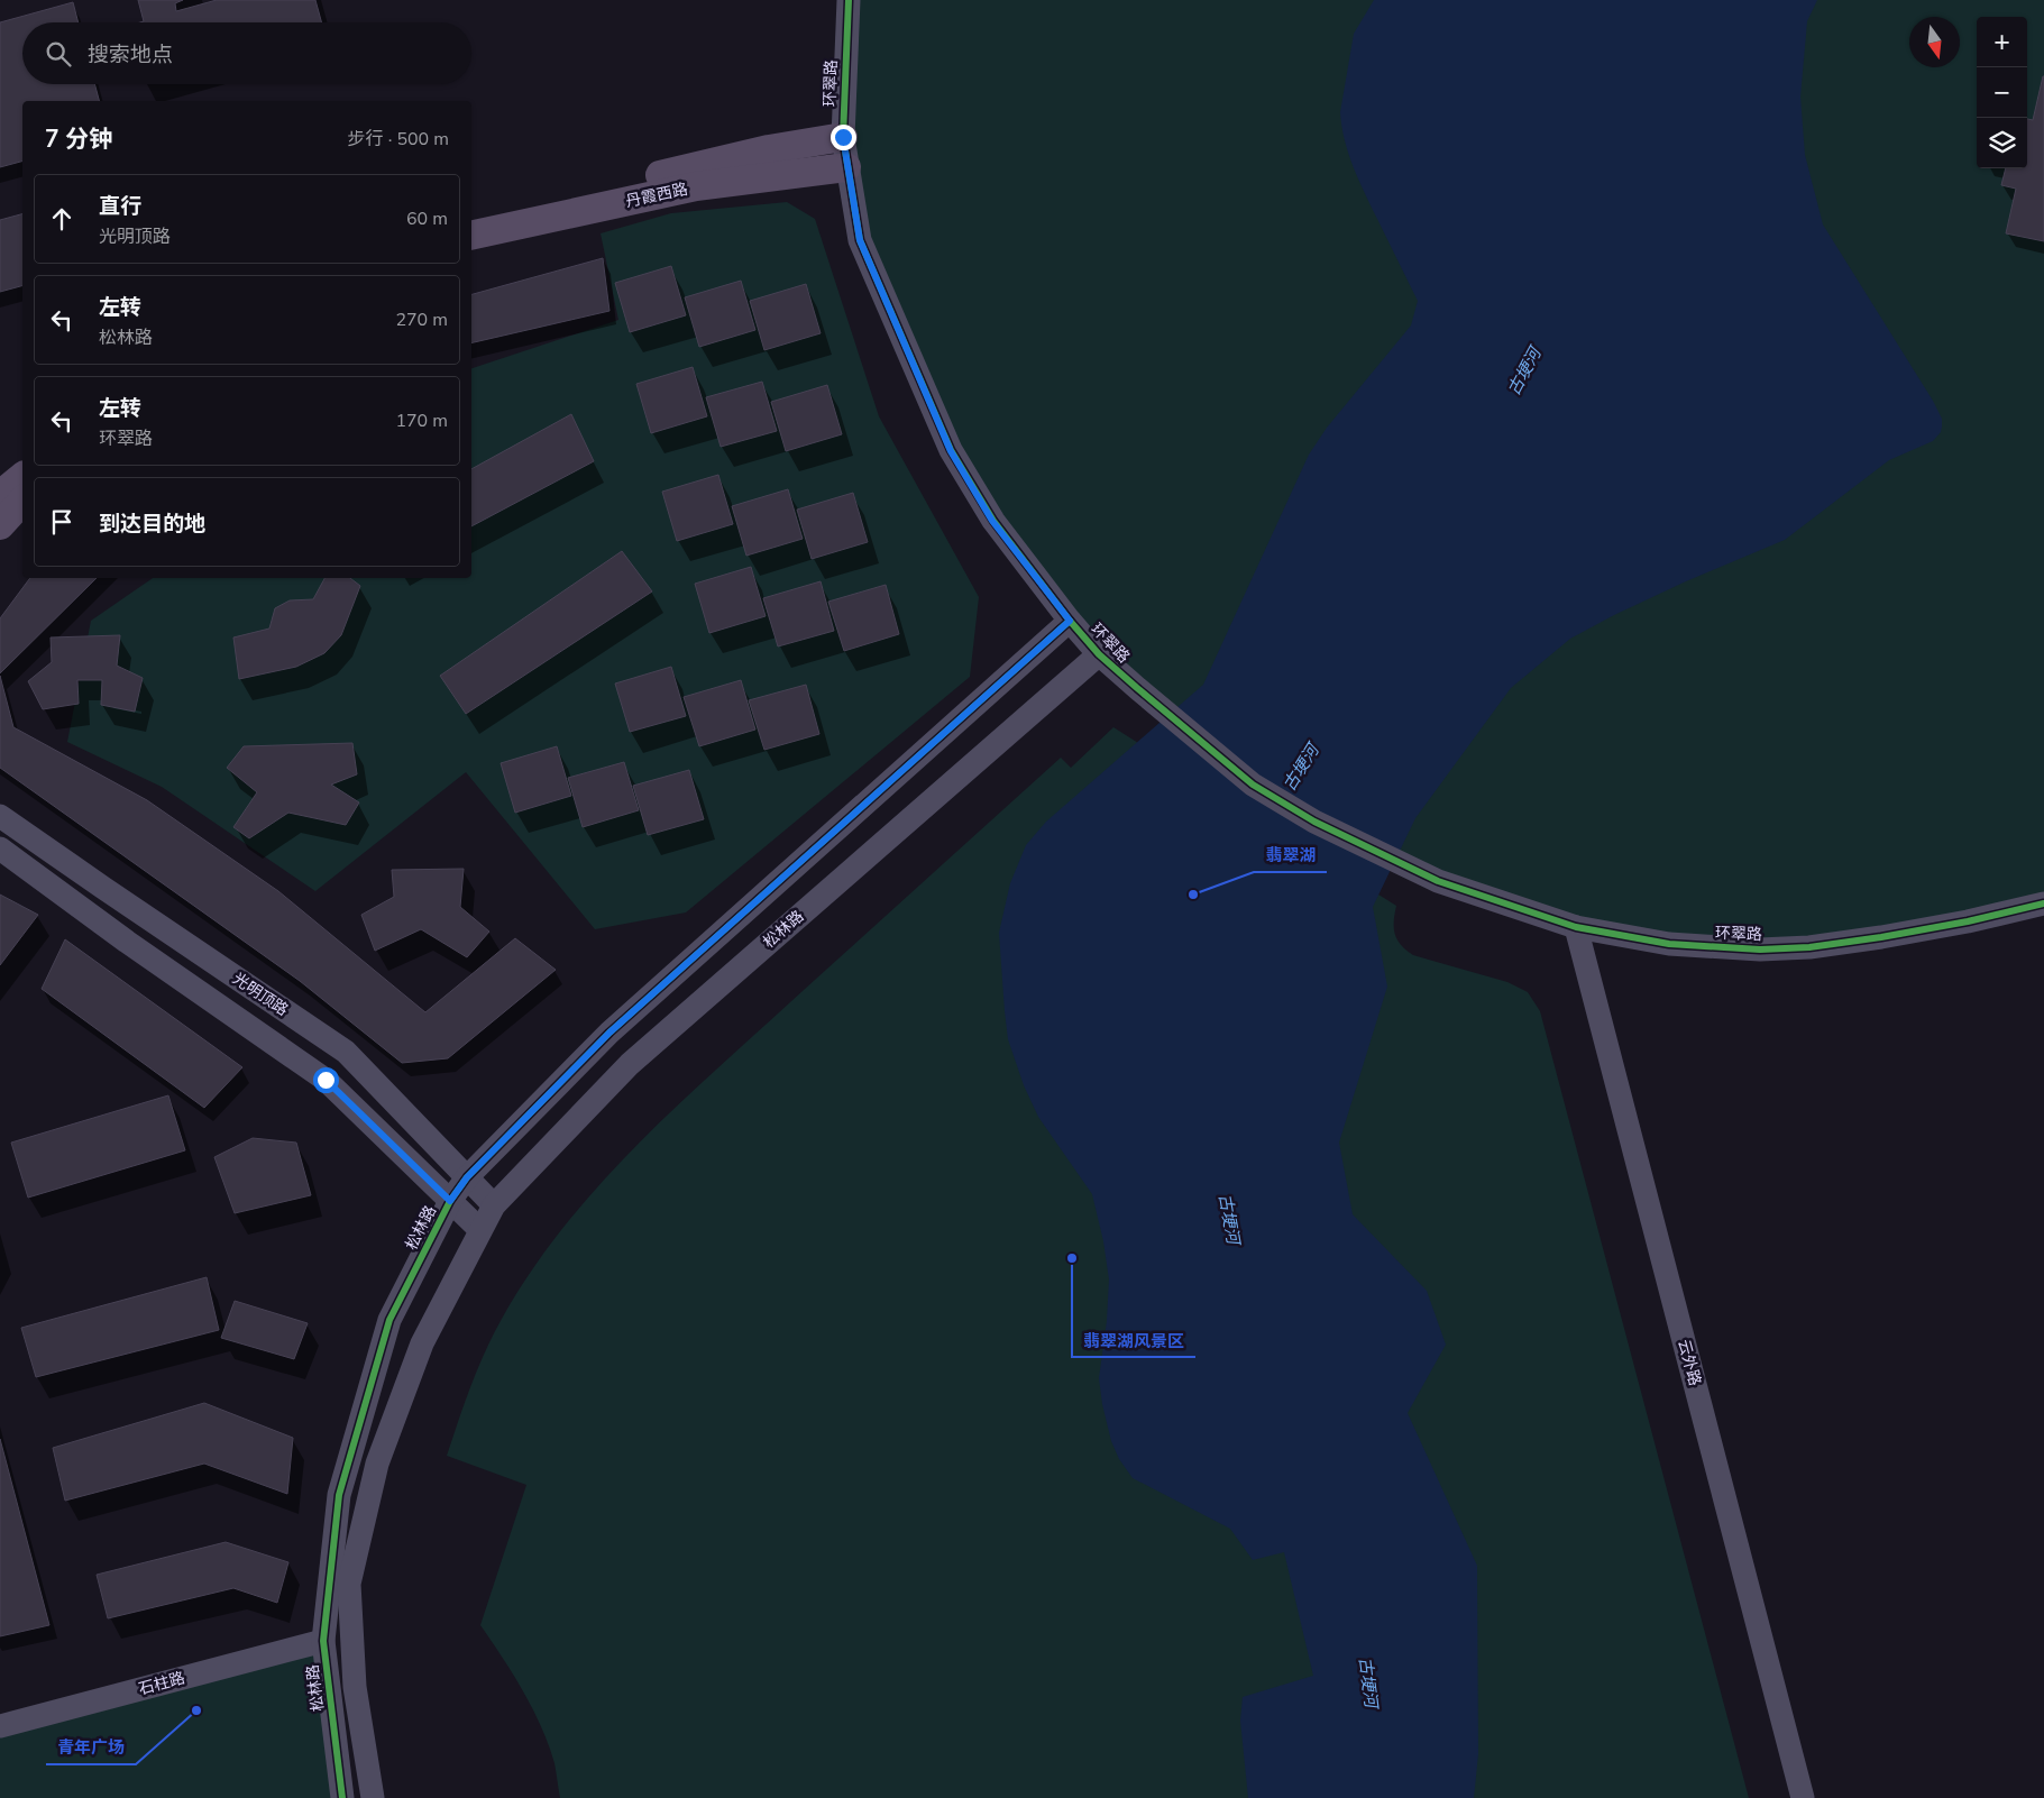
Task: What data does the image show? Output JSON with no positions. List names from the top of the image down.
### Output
{
  "streets": {
    "main road": ["丹霞西路"],
    "street": [
      "环翠路",
      "松林路",
      "光明顶路",
      "云外路",
      "石柱路"
    ]
  },
  "crossings": [
    ["环翠路", "丹霞西路"],
    ["环翠路", "松林路"],
    ["环翠路", "云外路"],
    ["松林路", "光明顶路"],
    ["松林路", "石柱路"]
  ],
  "water": ["古埂河"],
  "places": ["翡翠湖", "翡翠湖风景区", "青年广场"],
  "north": "bottom",
  "page": {
    "map_buttons": ["+", "−"],
    "search": "搜索地点",
    "heading": ["7 分钟", "步行 · 500 m"],
    "list": [
      ["直行", "光明顶路", "60 m"],
      ["左转", "松林路", "270 m"],
      ["左转", "环翠路", "170 m"],
      "到达目的地"
    ]
  }
}
